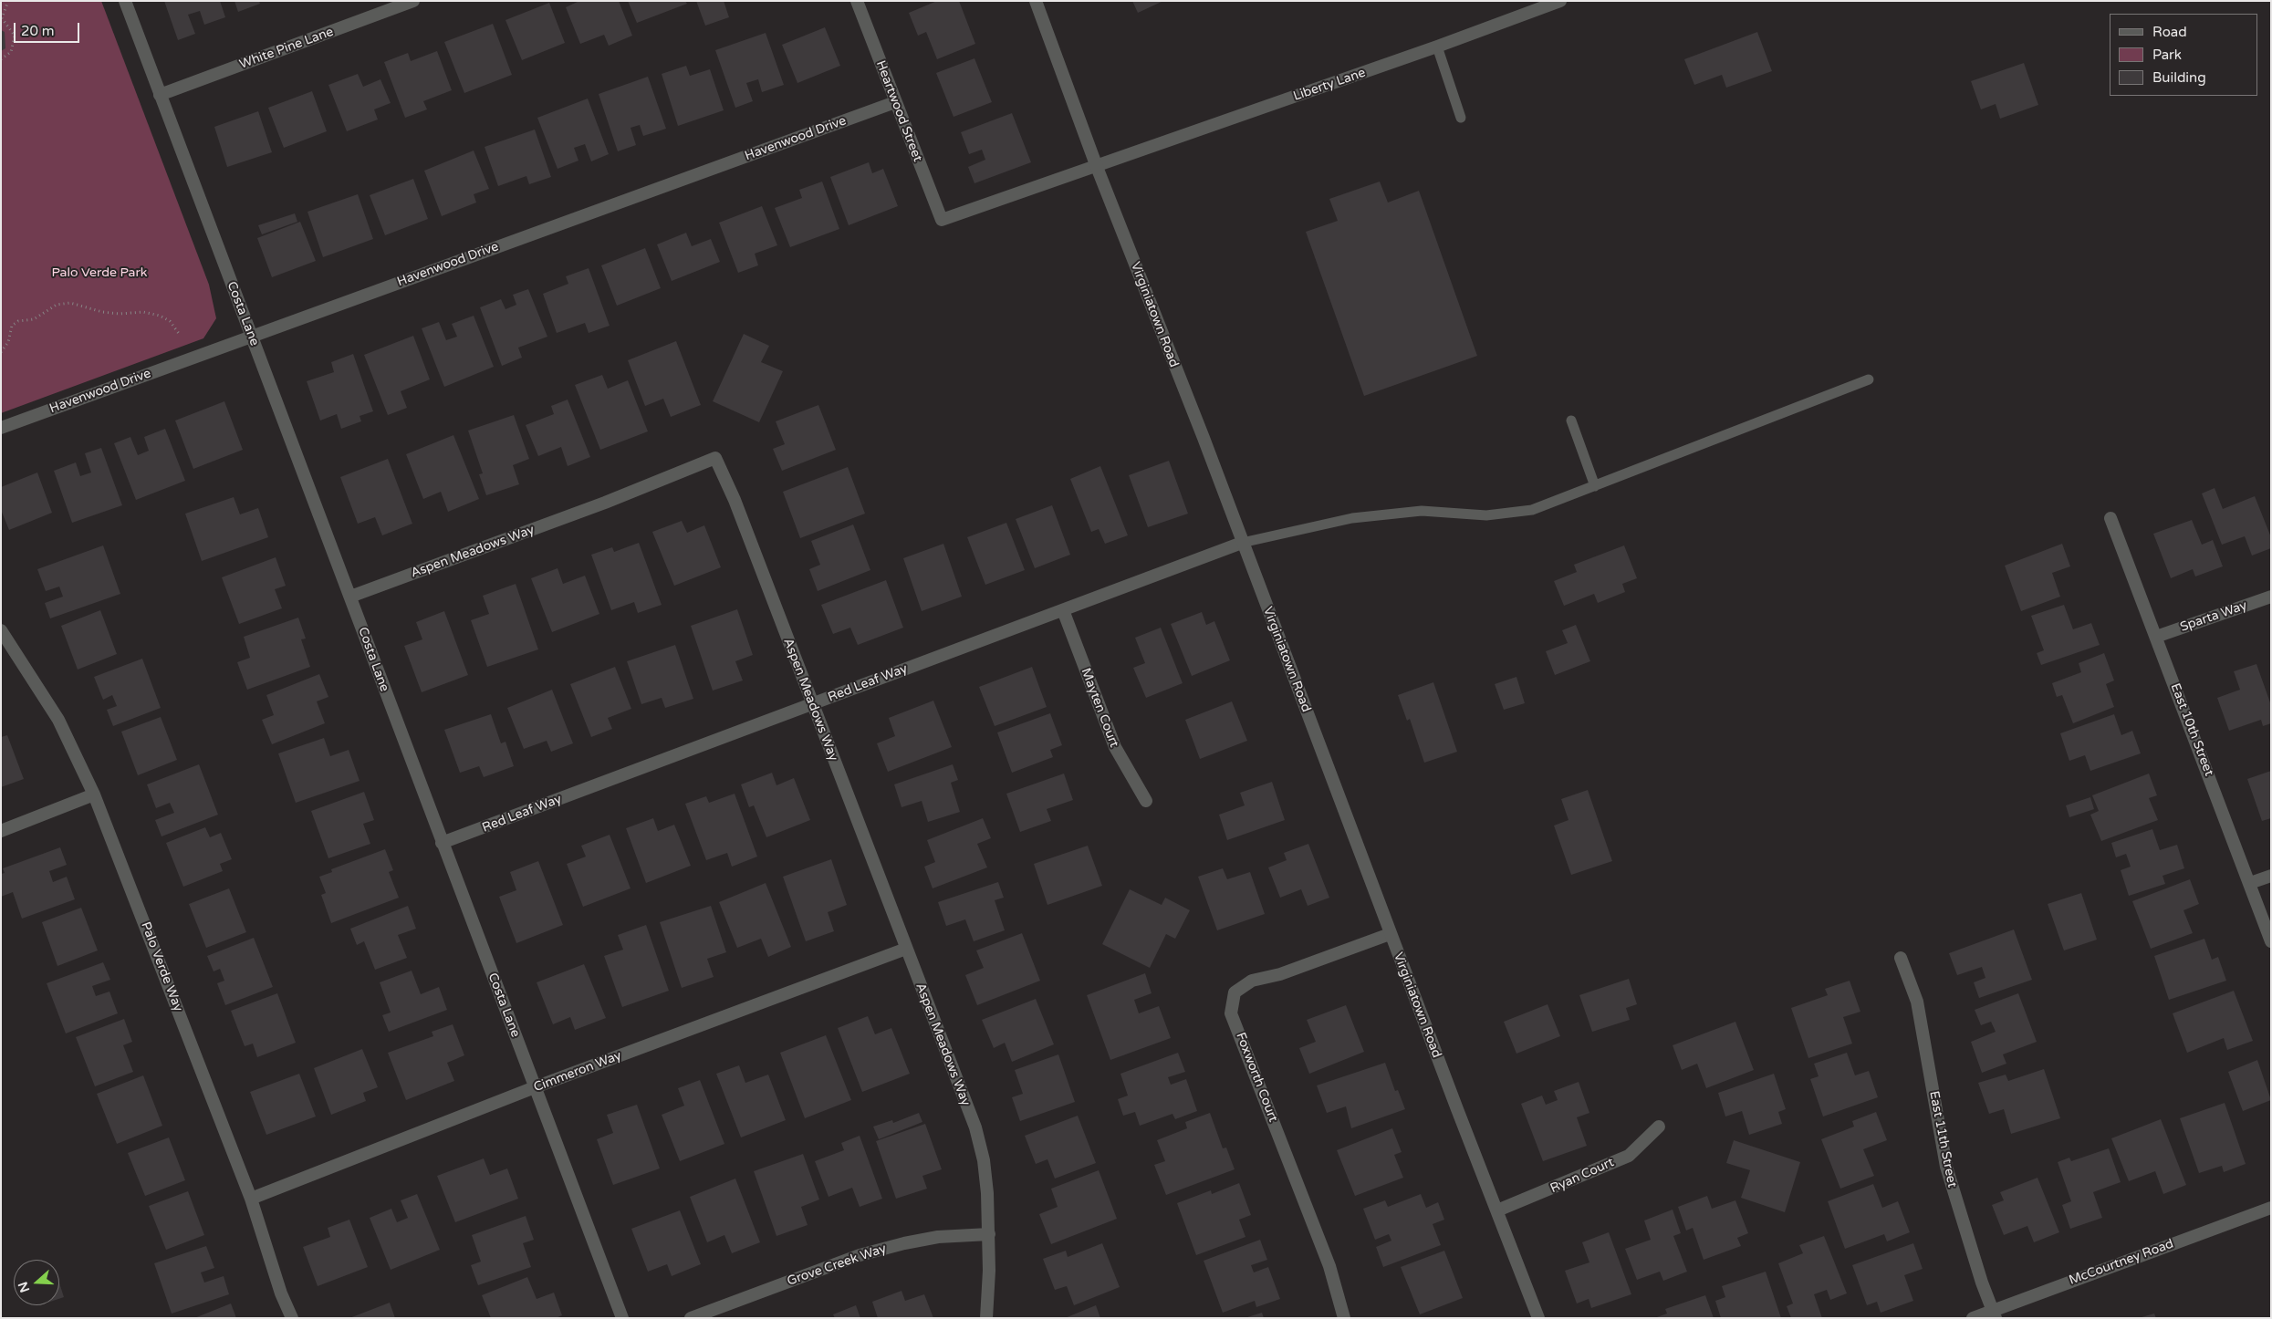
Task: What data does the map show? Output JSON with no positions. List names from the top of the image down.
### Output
{
  "streets": {
    "street": [
      "White Pine Lane",
      "Liberty Lane",
      "Heartwood Street",
      "Havenwood Drive",
      "Costa Lane",
      "Virginiatown Road",
      "Aspen Meadows Way",
      "Sparta Way",
      "Red Leaf Way",
      "Mayten Court",
      "East 10th Street",
      "Palo Verde Way",
      "Cimmeron Way",
      "Foxworth Court",
      "East 11th Street",
      "Ryan Court",
      "McCourtney Road",
      "Grove Creek Way"
    ]
  },
  "crossings": [
    ["White Pine Lane", "Costa Lane"],
    ["Liberty Lane", "Heartwood Street"],
    ["Liberty Lane", "Virginiatown Road"],
    ["Heartwood Street", "Havenwood Drive"],
    ["Havenwood Drive", "Costa Lane"],
    ["Costa Lane", "Aspen Meadows Way"],
    ["Costa Lane", "Red Leaf Way"],
    ["Costa Lane", "Cimmeron Way"],
    ["Virginiatown Road", "Red Leaf Way"],
    ["Virginiatown Road", "Foxworth Court"],
    ["Virginiatown Road", "Ryan Court"],
    ["Aspen Meadows Way", "Red Leaf Way"],
    ["Aspen Meadows Way", "Cimmeron Way"],
    ["Aspen Meadows Way", "Grove Creek Way"],
    ["Sparta Way", "East 10th Street"],
    ["Red Leaf Way", "Mayten Court"],
    ["Palo Verde Way", "Cimmeron Way"],
    ["East 11th Street", "McCourtney Road"]
  ],
  "parks": ["Palo Verde Park"],
  "legend": ["Road", "Park", "Building"],
  "scale_bar": "20 m",
  "north": "left"
}
